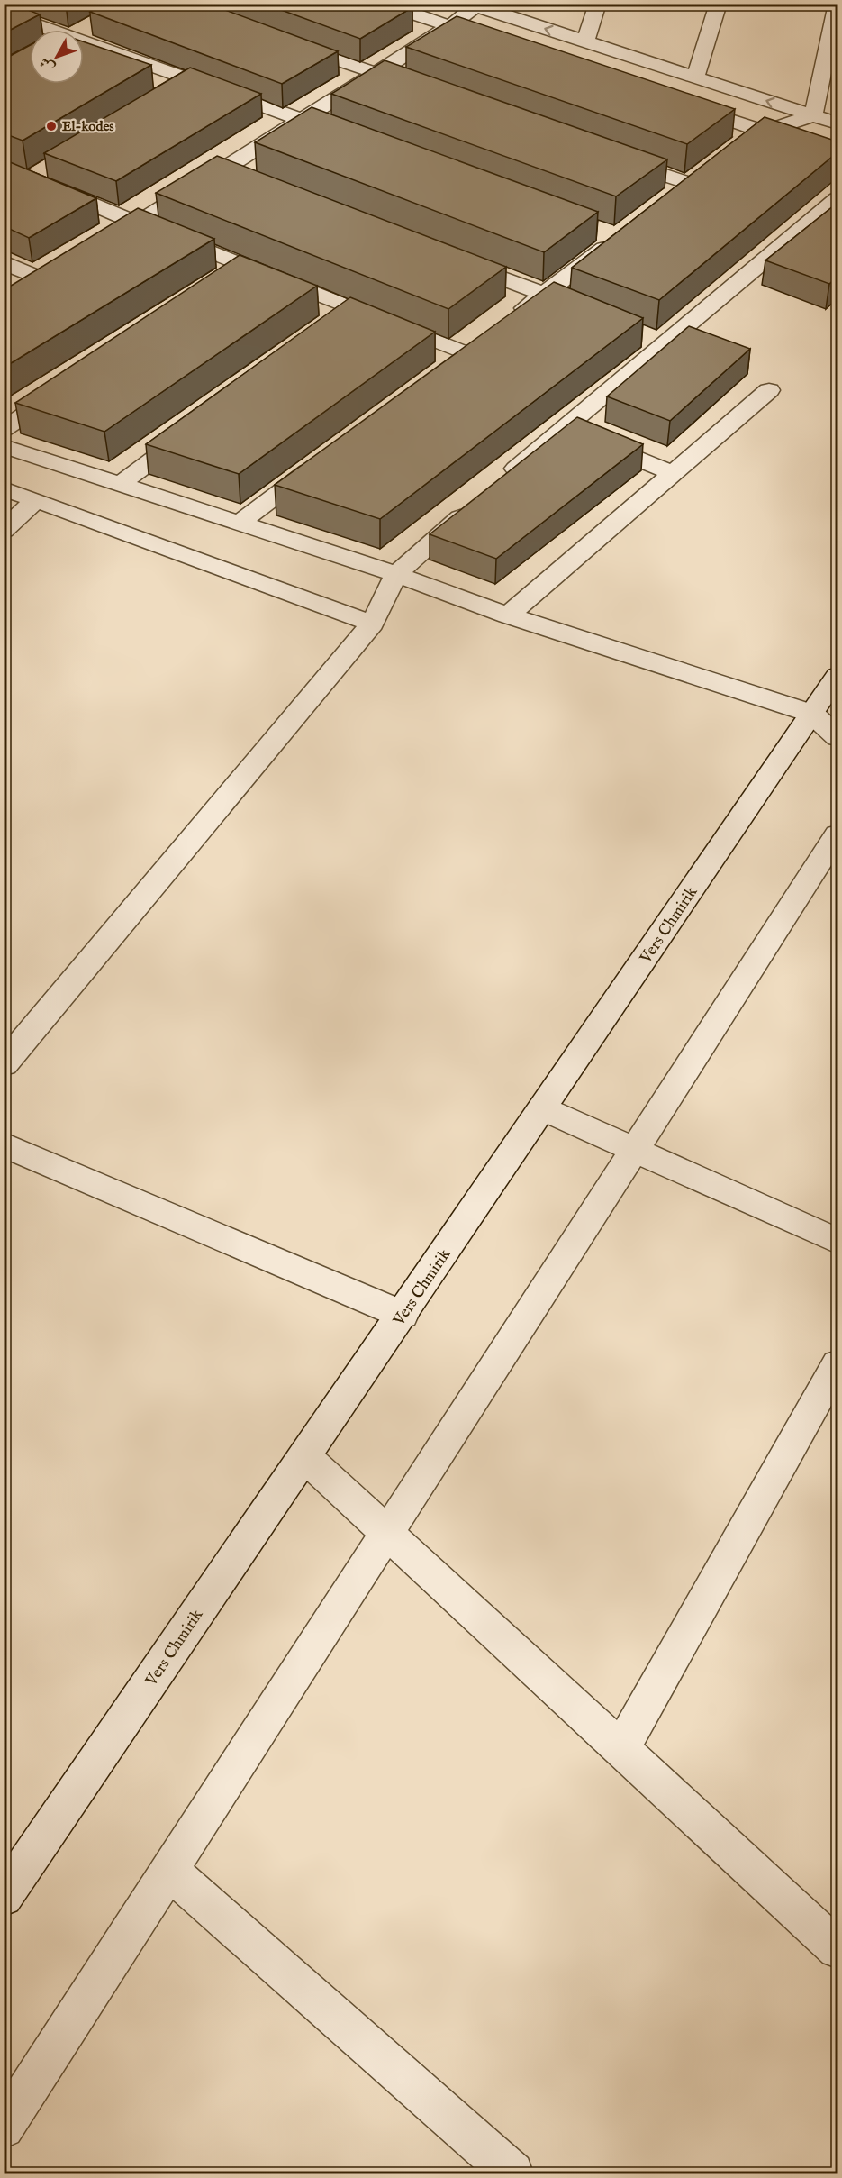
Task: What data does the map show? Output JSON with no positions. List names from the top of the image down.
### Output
{
  "streets": {
    "street": ["Vers Chmirik"]
  },
  "places": ["El-kodes"],
  "north": "bottom left"
}
